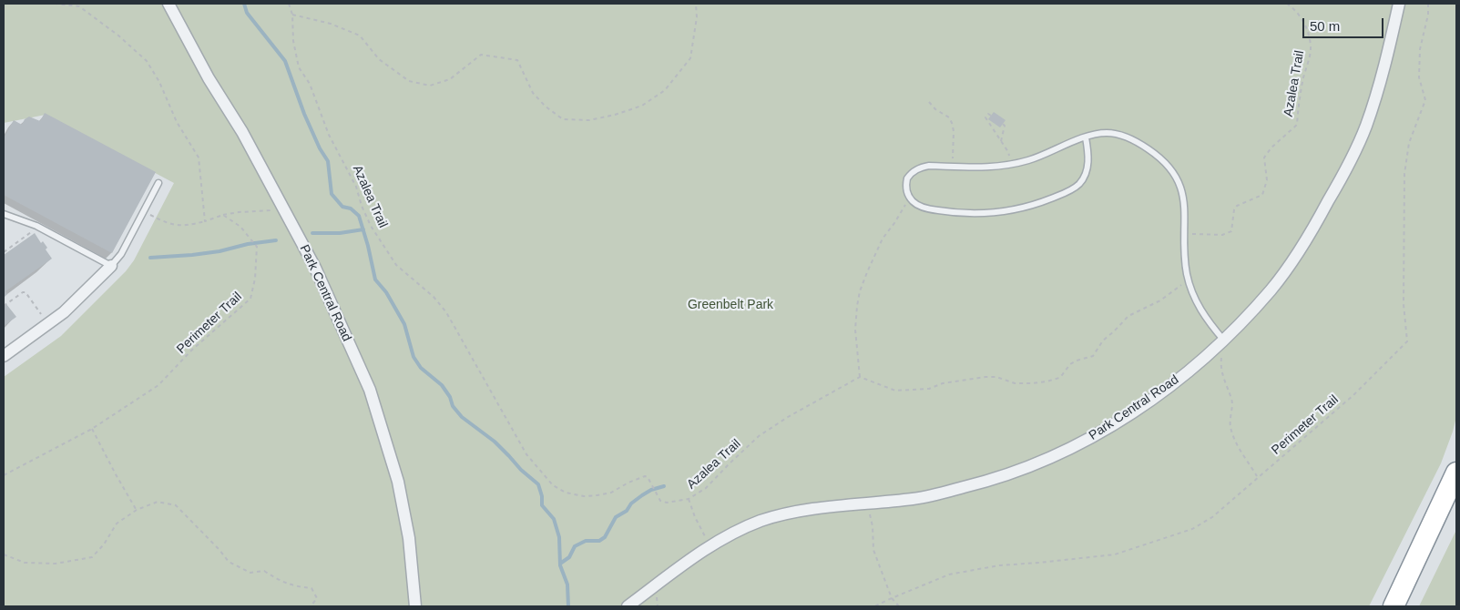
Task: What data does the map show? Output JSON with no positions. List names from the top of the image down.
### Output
{
  "streets": {
    "street": ["Park Central Road"],
    "path": ["Azalea Trail", "Perimeter Trail"]
  },
  "parks": ["Greenbelt Park"],
  "scale_bar": "50 m"
}
